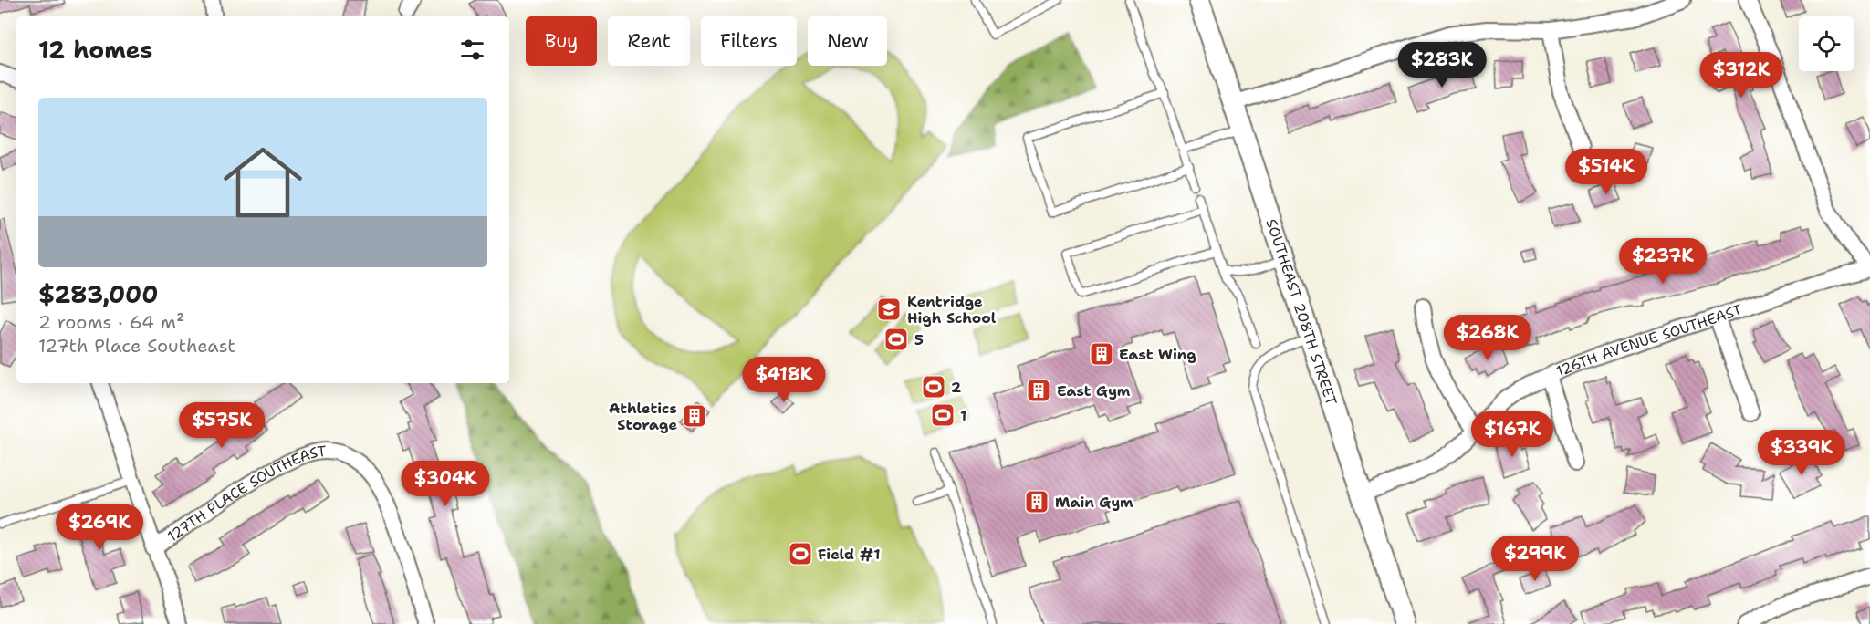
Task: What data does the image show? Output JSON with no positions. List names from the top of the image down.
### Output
{
  "streets": {
    "main road": ["SOUTHEAST 208TH STREET"],
    "street": ["126TH AVENUE SOUTHEAST", "127TH PLACE SOUTHEAST"]
  },
  "crossings": [
    ["SOUTHEAST 208TH STREET", "126TH AVENUE SOUTHEAST"]
  ],
  "places": {
    "school or university": ["Kentridge High School"],
    "sports": [
      "5",
      "2",
      "1",
      "Field #1"
    ],
    "building": [
      "East Wing",
      "East Gym",
      "Athletics Storage",
      "Main Gym"
    ]
  },
  "page": {
    "chip": [
      "Buy",
      "Rent",
      "Filters",
      "New"
    ],
    "heading": "12 homes",
    "price": [
      "$283K",
      "$312K",
      "$514K",
      "$237K",
      "$268K",
      "$418K",
      "$575K",
      "$167K",
      "$339K",
      "$304K",
      "$269K",
      "$299K"
    ],
    "list": [
      {
        "name": "$283,000",
        "note": "2 rooms · 64 m² · 127th Place Southeast"
      }
    ]
  }
}
